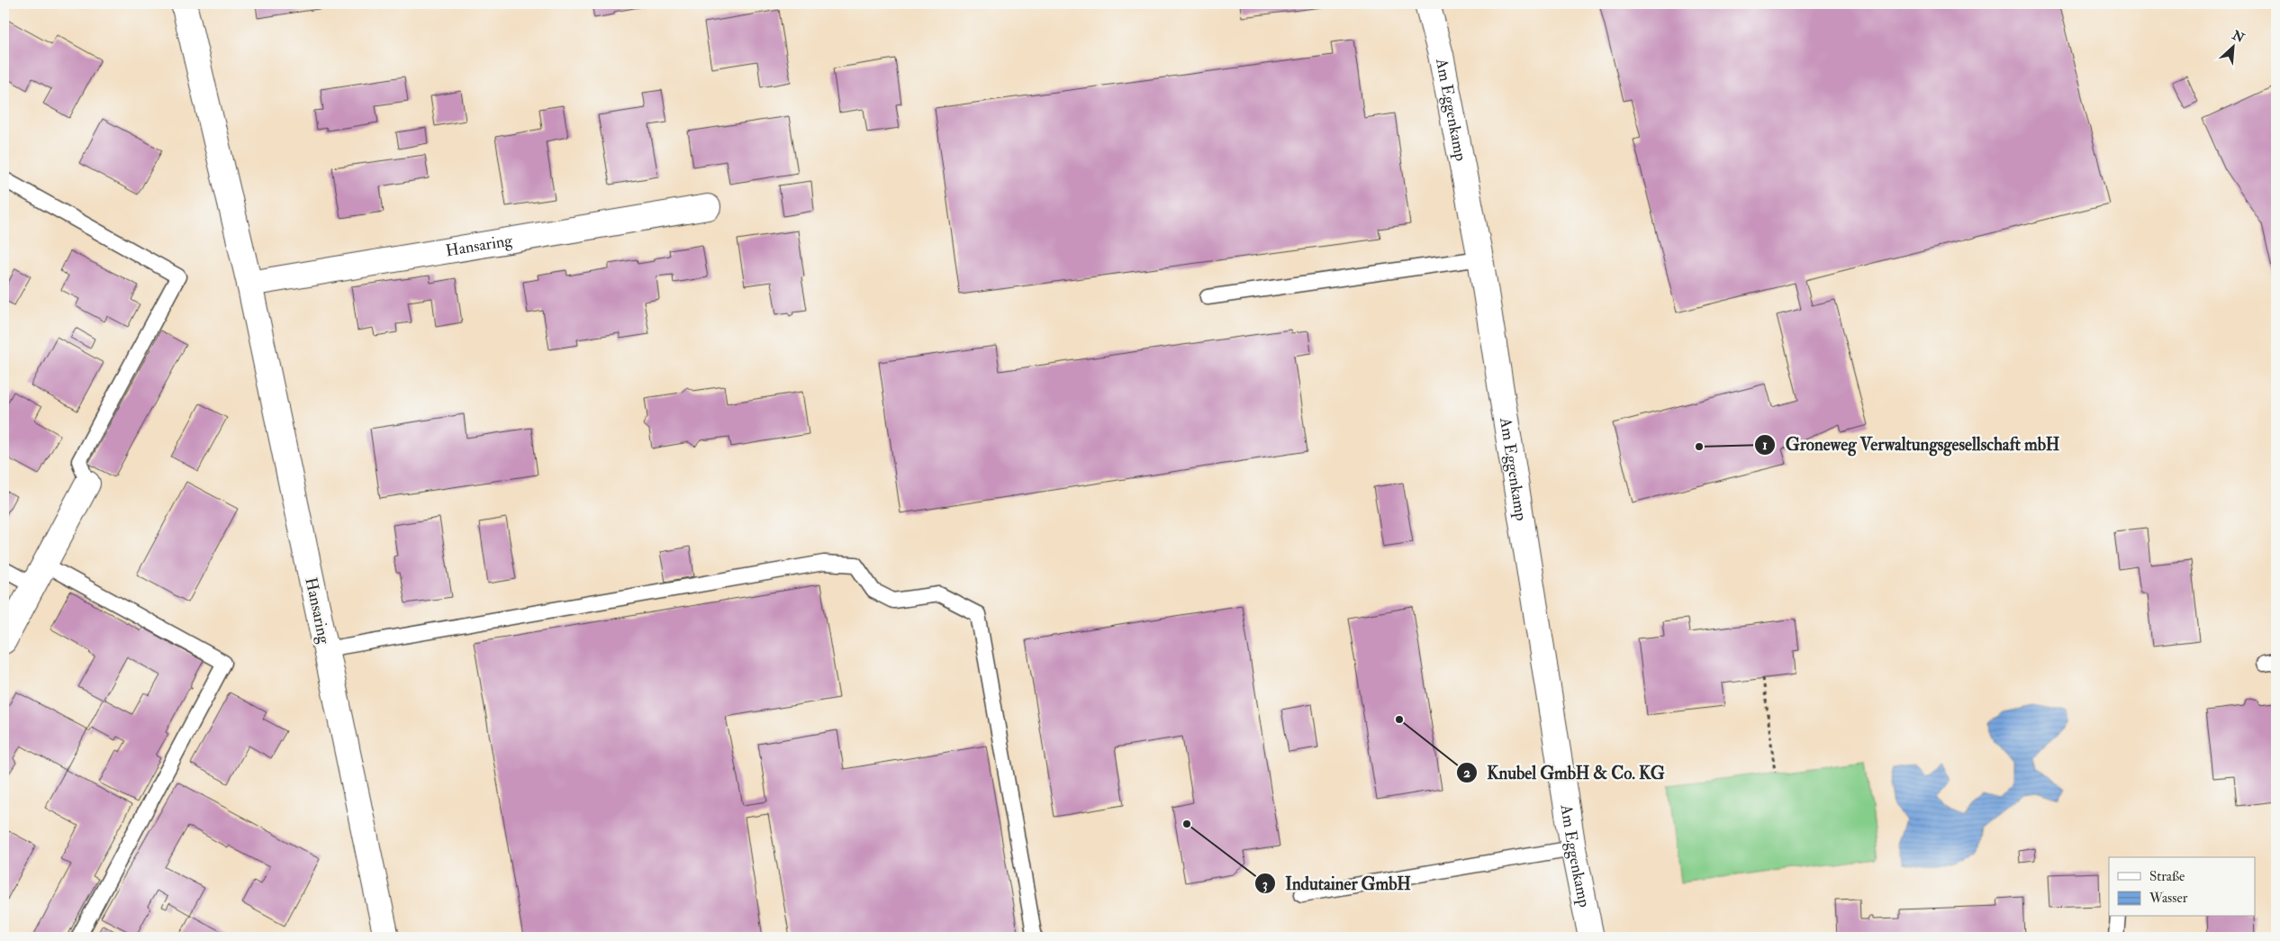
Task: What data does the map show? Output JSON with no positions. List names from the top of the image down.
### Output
{
  "streets": {
    "street": ["Am Eggenkamp", "Hansaring"]
  },
  "places": ["Groneweg Verwaltungsgesellschaft mbH", "Knubel GmbH & Co. KG", "Indutainer GmbH"],
  "legend": ["Straße", "Wasser"],
  "north": "top right"
}
